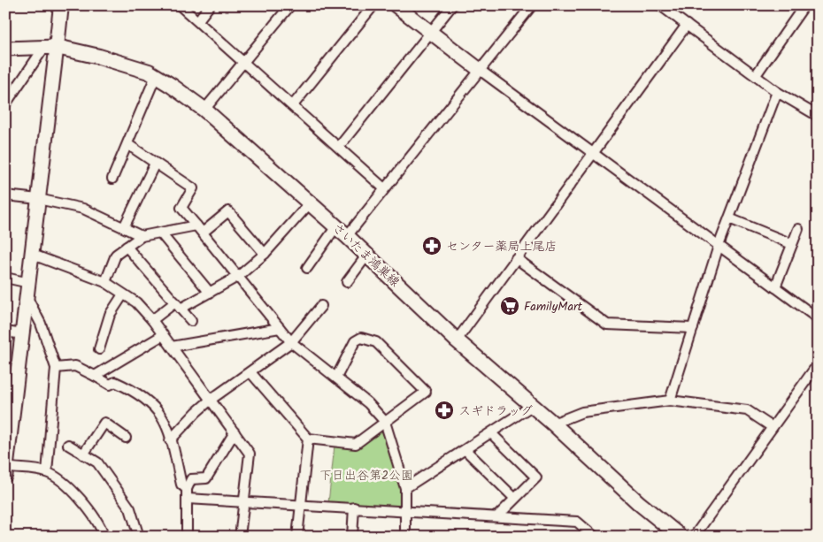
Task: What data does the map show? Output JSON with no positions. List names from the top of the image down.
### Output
{
  "streets": {
    "main road": ["さいたま鴻巣線"]
  },
  "parks": ["下日出谷第2公園"],
  "places": {
    "pharmacy": ["センター薬局上尾店", "スギドラッグ"],
    "supermarket": ["FamilyMart"]
  }
}
